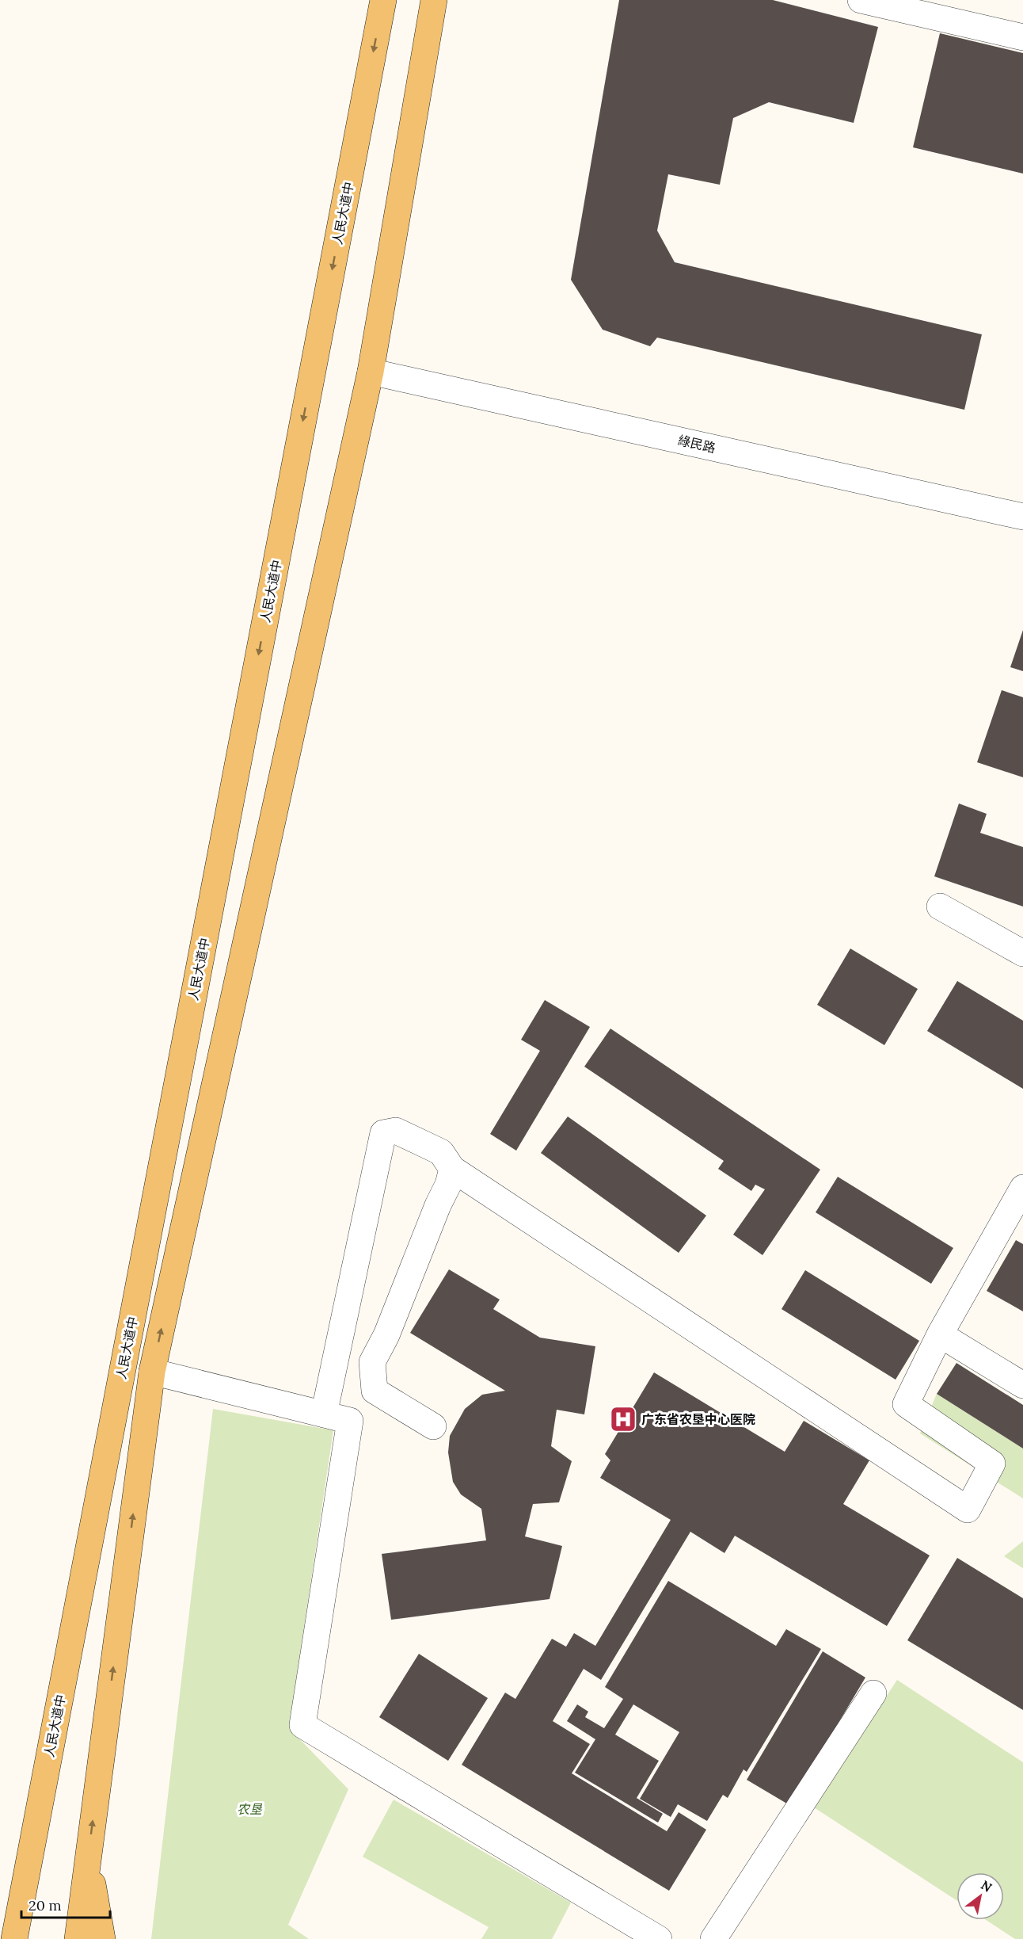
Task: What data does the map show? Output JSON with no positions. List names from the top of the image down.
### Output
{
  "streets": {
    "main road": ["人民大道中"],
    "street": ["綠民路"]
  },
  "parks": ["农垦"],
  "places": {
    "hospital": ["广东省农垦中心医院"]
  },
  "scale_bar": "20 m",
  "north": "top right"
}
